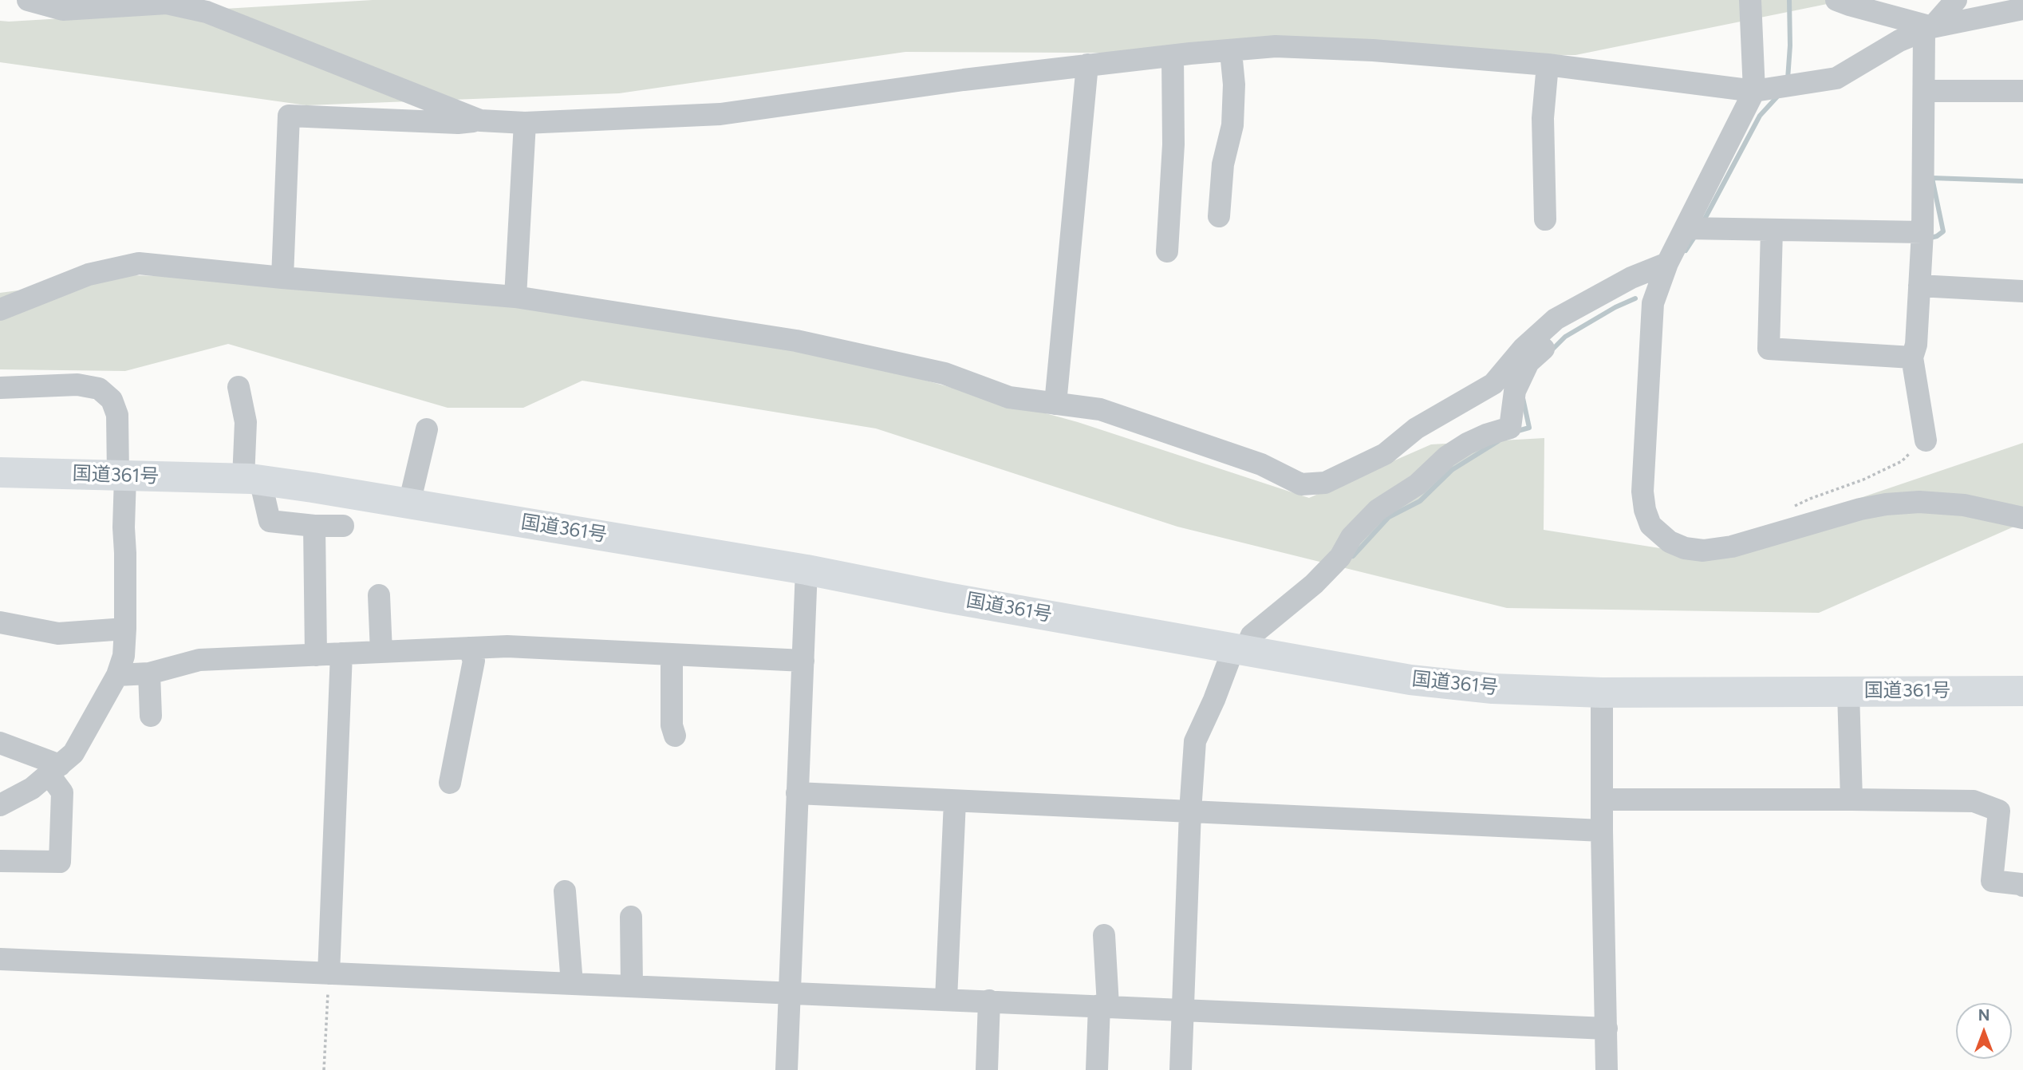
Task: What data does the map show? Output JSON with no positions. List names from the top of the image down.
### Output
{
  "streets": {
    "highway": ["国道361号"]
  },
  "north": "top"
}
